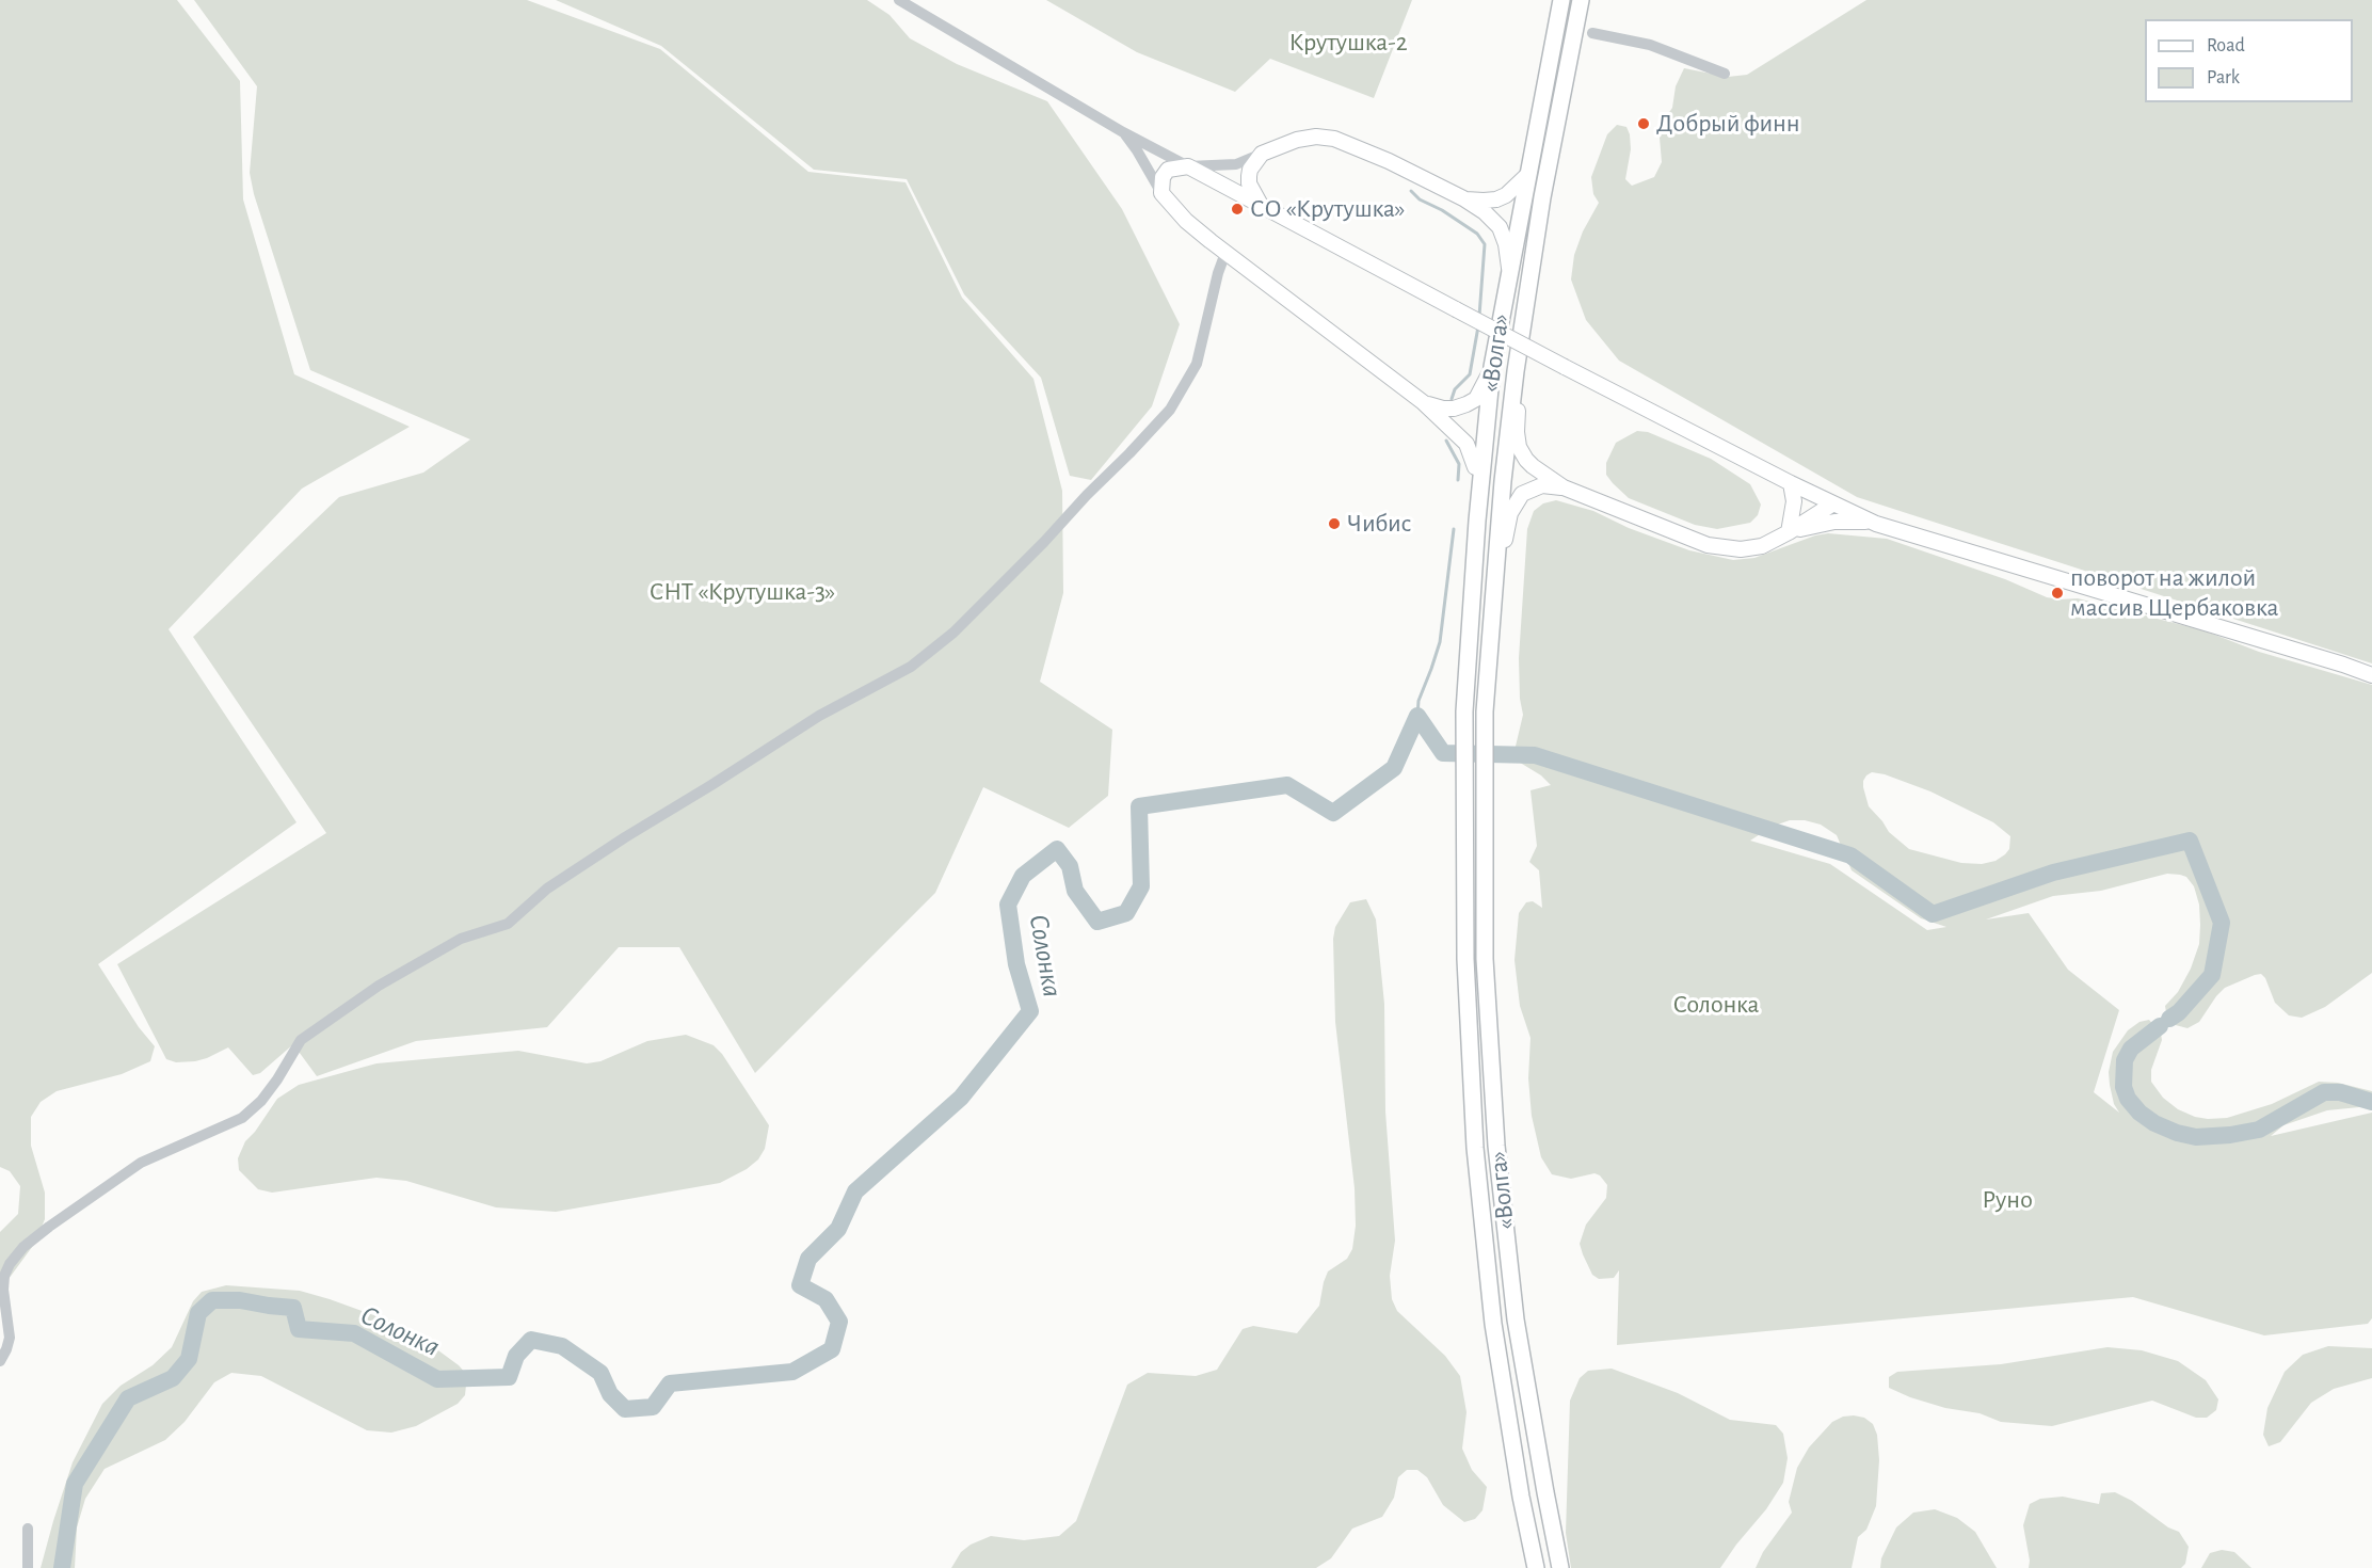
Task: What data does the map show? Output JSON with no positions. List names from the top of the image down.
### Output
{
  "streets": {
    "highway": ["«Волга»"]
  },
  "water": ["Солонка"],
  "parks": [
    "Крутушка-2",
    "СНТ «Крутушка-3»",
    "Солонка",
    "Руно"
  ],
  "places": [
    "Добрый финн",
    "СО «Крутушка»",
    "Чибис",
    "поворот на жилой массив Щербаковка"
  ],
  "legend": ["Road", "Park"]
}
